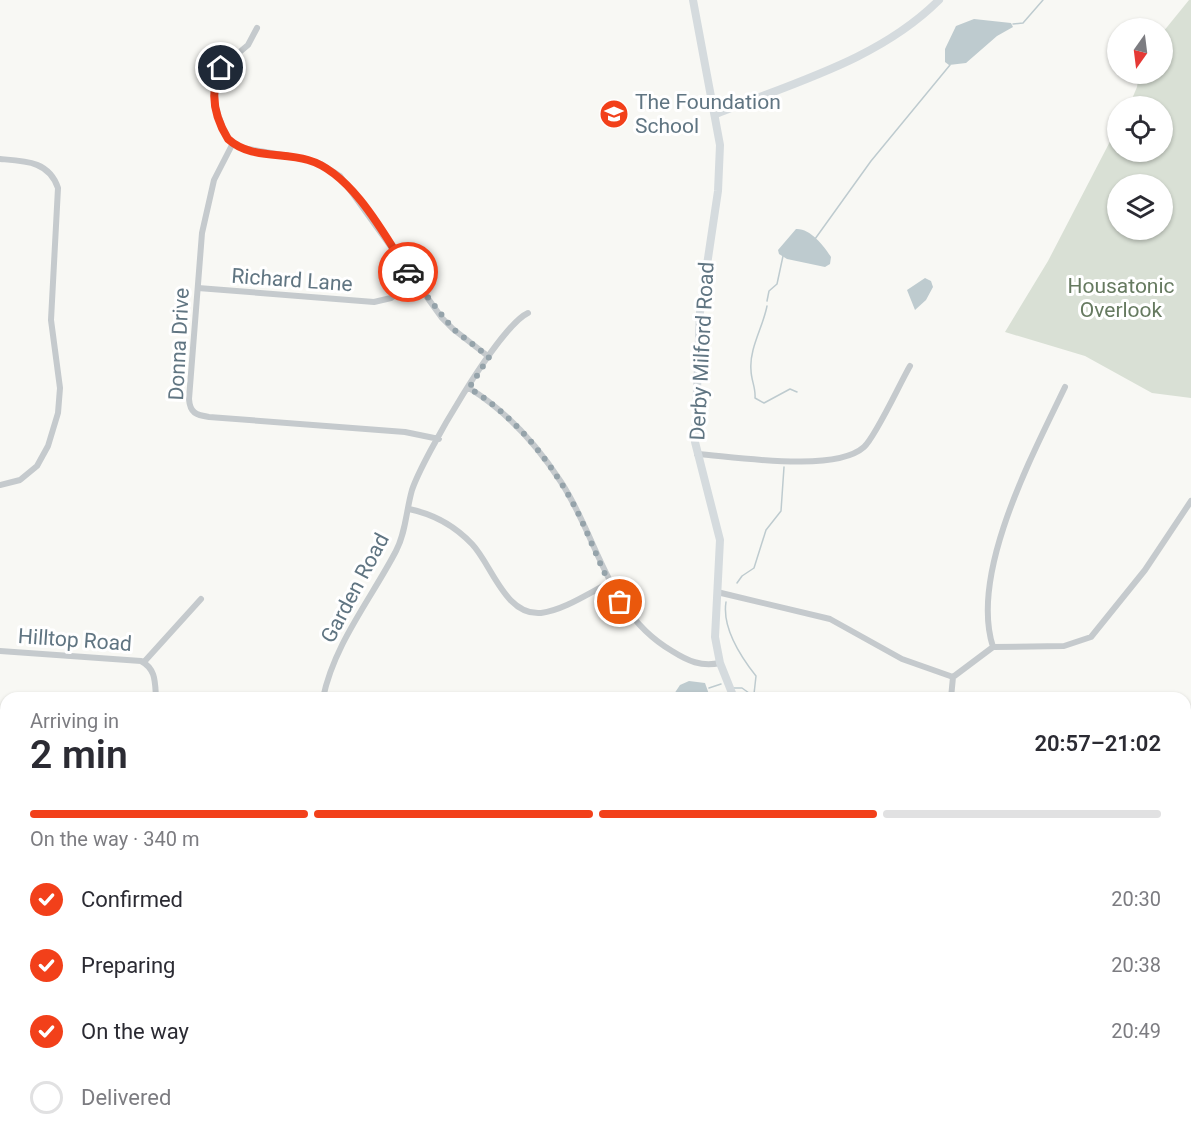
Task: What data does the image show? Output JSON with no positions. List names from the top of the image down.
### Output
{
  "streets": {
    "main road": ["Derby Milford Road"],
    "street": [
      "Richard Lane",
      "Donna Drive",
      "Garden Road",
      "Hilltop Road"
    ]
  },
  "crossings": [
    ["Richard Lane", "Donna Drive"],
    ["Donna Drive", "Garden Road"]
  ],
  "parks": ["Housatonic Overlook"],
  "places": {
    "school or university": ["The Foundation School"]
  },
  "north": "bottom",
  "page": {
    "heading": ["2 min", "Arriving in", "20:57–21:02"],
    "bar": "On the way · 340 m",
    "list": [
      ["Confirmed", "20:30"],
      ["Preparing", "20:38"],
      ["On the way", "20:49"],
      "Delivered"
    ]
  }
}
